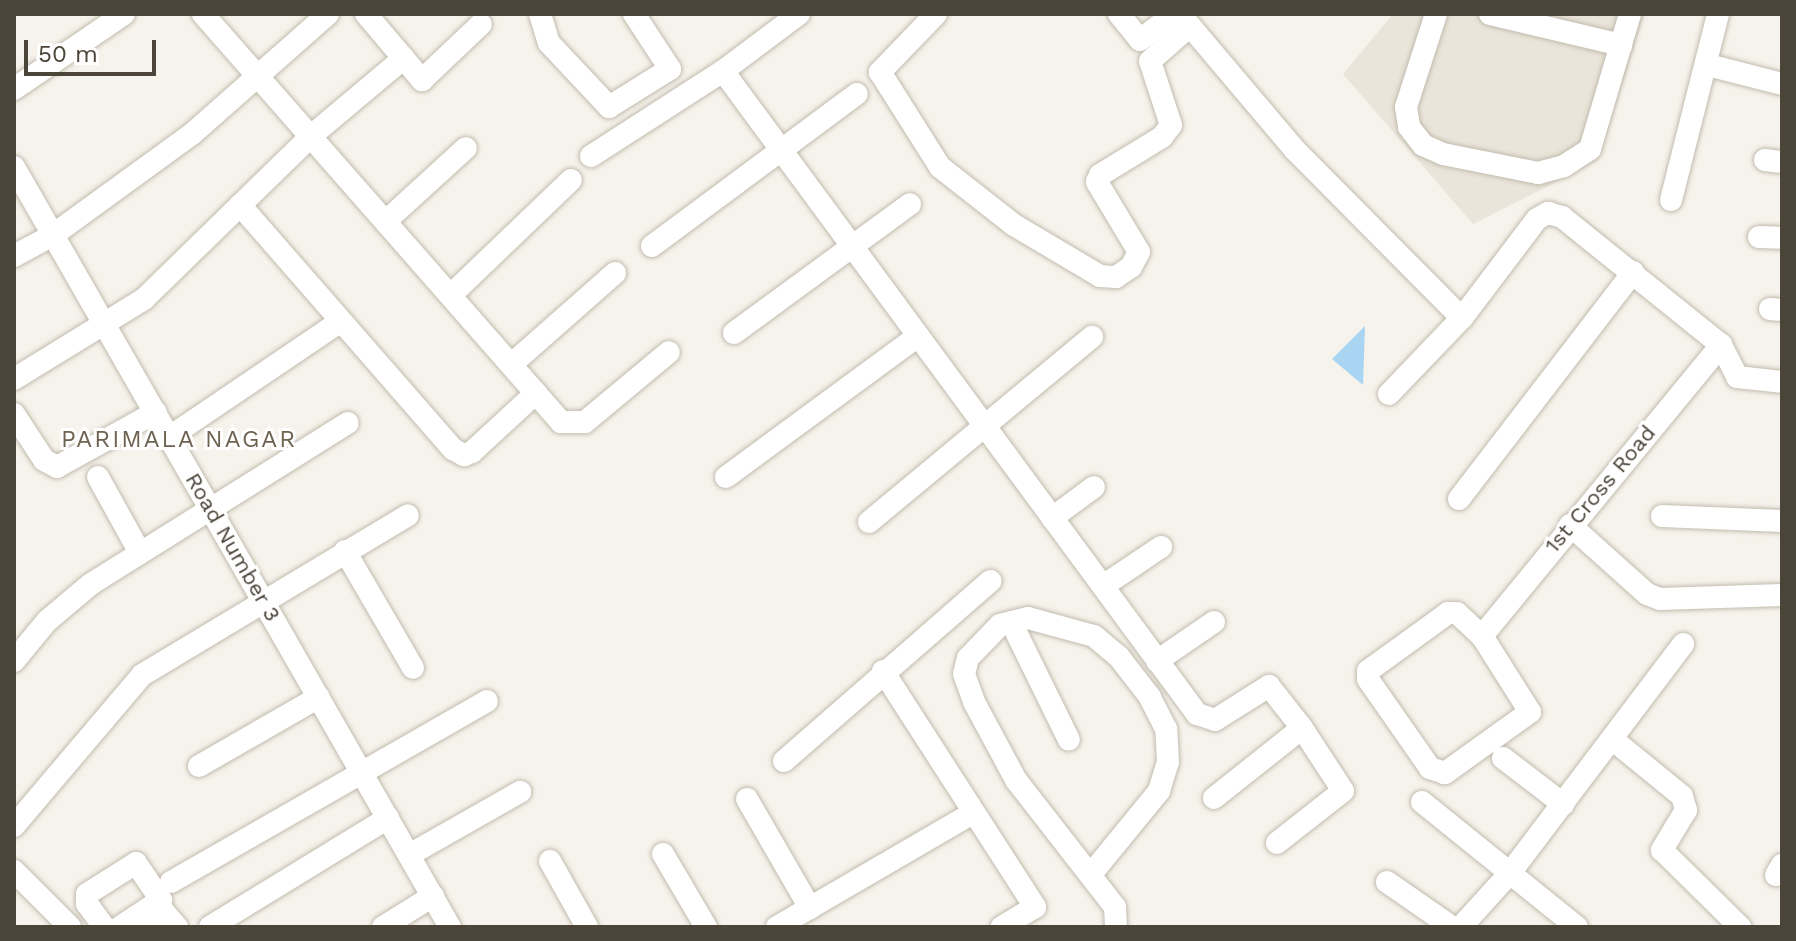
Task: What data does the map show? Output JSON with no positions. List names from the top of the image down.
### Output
{
  "streets": {
    "street": ["1st Cross Road", "Road Number 3"]
  },
  "districts": ["PARIMALA NAGAR"],
  "scale_bar": "50 m"
}
